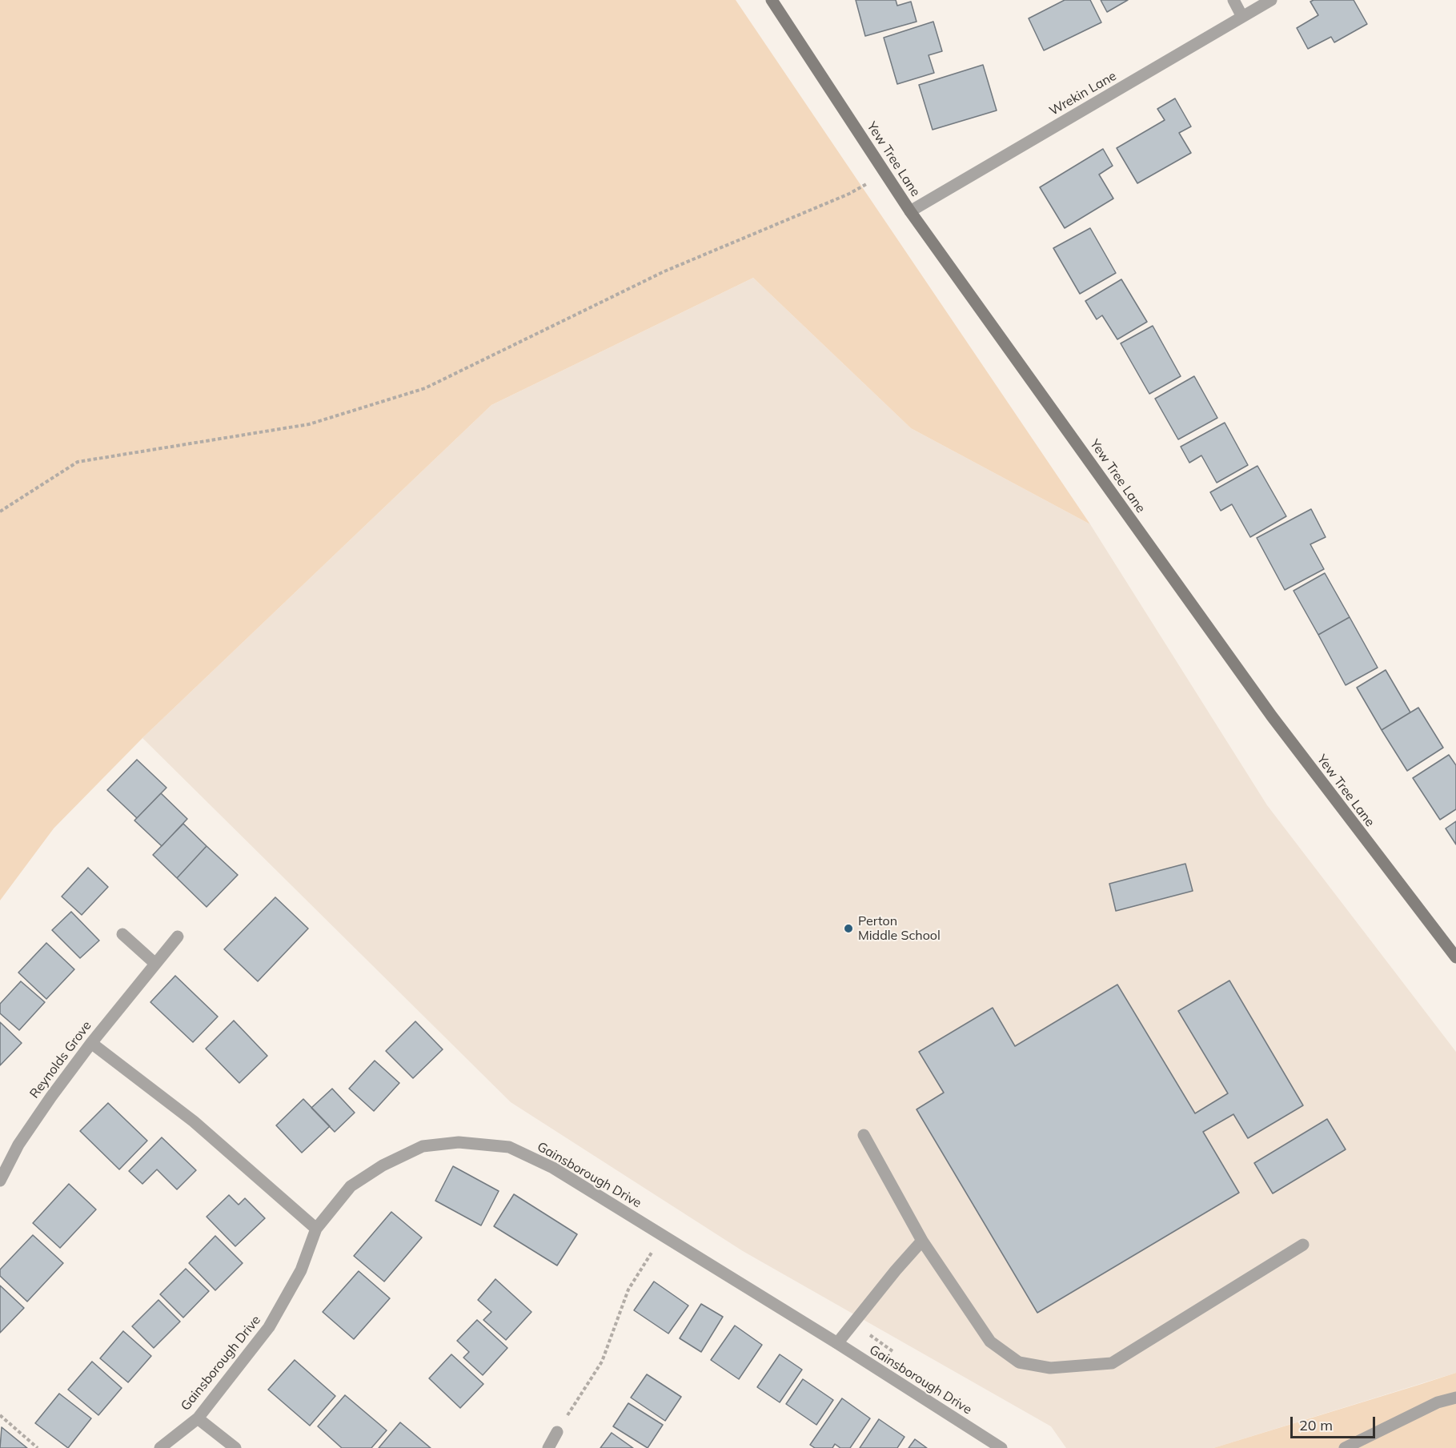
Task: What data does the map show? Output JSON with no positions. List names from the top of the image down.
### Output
{
  "streets": {
    "street": [
      "Wrekin Lane",
      "Yew Tree Lane",
      "Reynolds Grove",
      "Gainsborough Drive"
    ]
  },
  "crossings": [
    ["Wrekin Lane", "Yew Tree Lane"]
  ],
  "places": ["Perton Middle School"],
  "scale_bar": "20 m"
}
